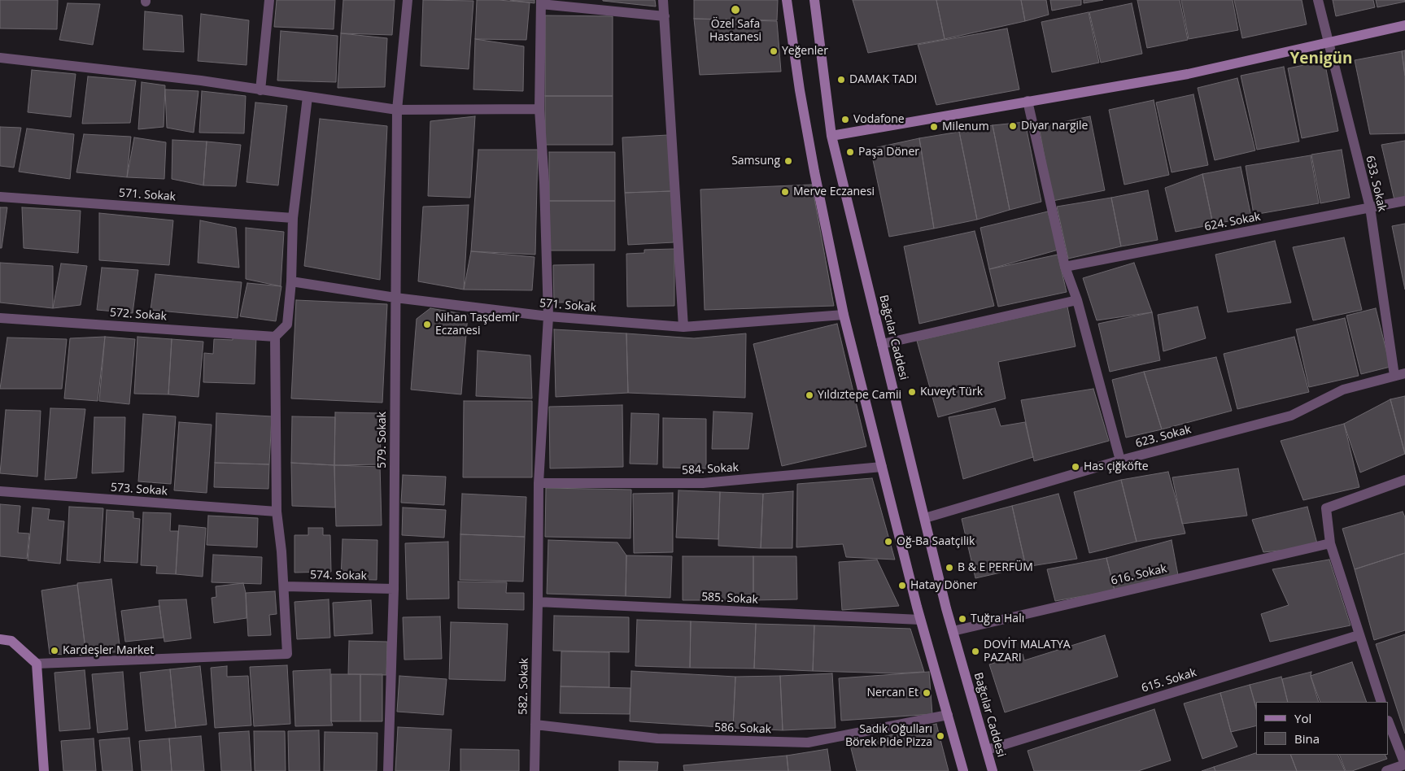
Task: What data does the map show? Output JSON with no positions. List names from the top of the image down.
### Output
{
  "streets": {
    "main road": ["Bağcılar Caddesi"],
    "street": [
      "633. Sokak",
      "571. Sokak",
      "624. Sokak",
      "572. Sokak",
      "623. Sokak",
      "579. Sokak",
      "584. Sokak",
      "573. Sokak",
      "616. Sokak",
      "574. Sokak",
      "585. Sokak",
      "615. Sokak",
      "582. Sokak",
      "586. Sokak"
    ]
  },
  "crossings": [
    ["633. Sokak", "624. Sokak"],
    ["633. Sokak", "623. Sokak"],
    ["571. Sokak", "579. Sokak"],
    ["571. Sokak", "582. Sokak"],
    ["Bağcılar Caddesi", "623. Sokak"],
    ["Bağcılar Caddesi", "616. Sokak"],
    ["Bağcılar Caddesi", "615. Sokak"],
    ["579. Sokak", "574. Sokak"],
    ["584. Sokak", "582. Sokak"],
    ["585. Sokak", "582. Sokak"],
    ["582. Sokak", "586. Sokak"]
  ],
  "districts": ["Yenigün"],
  "places": [
    "Özel Safa Hastanesi",
    "Yeğenler",
    "DAMAK TADI",
    "Vodafone",
    "Diyar nargile",
    "Milenum",
    "Paşa Döner",
    "Samsung",
    "Merve Eczanesi",
    "Nihan Taşdemir Eczanesi",
    "Kuveyt Türk",
    "Yıldıztepe Camii",
    "Has çiğköfte",
    "Oğ-Ba Saatçilik",
    "B & E PERFÜM",
    "Hatay Döner",
    "Tuğra Halı",
    "Kardeşler Market",
    "DOVİT MALATYA PAZARI",
    "Nercan Et",
    "Sadık Oğulları Börek Pide Pizza"
  ],
  "legend": ["Yol", "Bina"]
}
